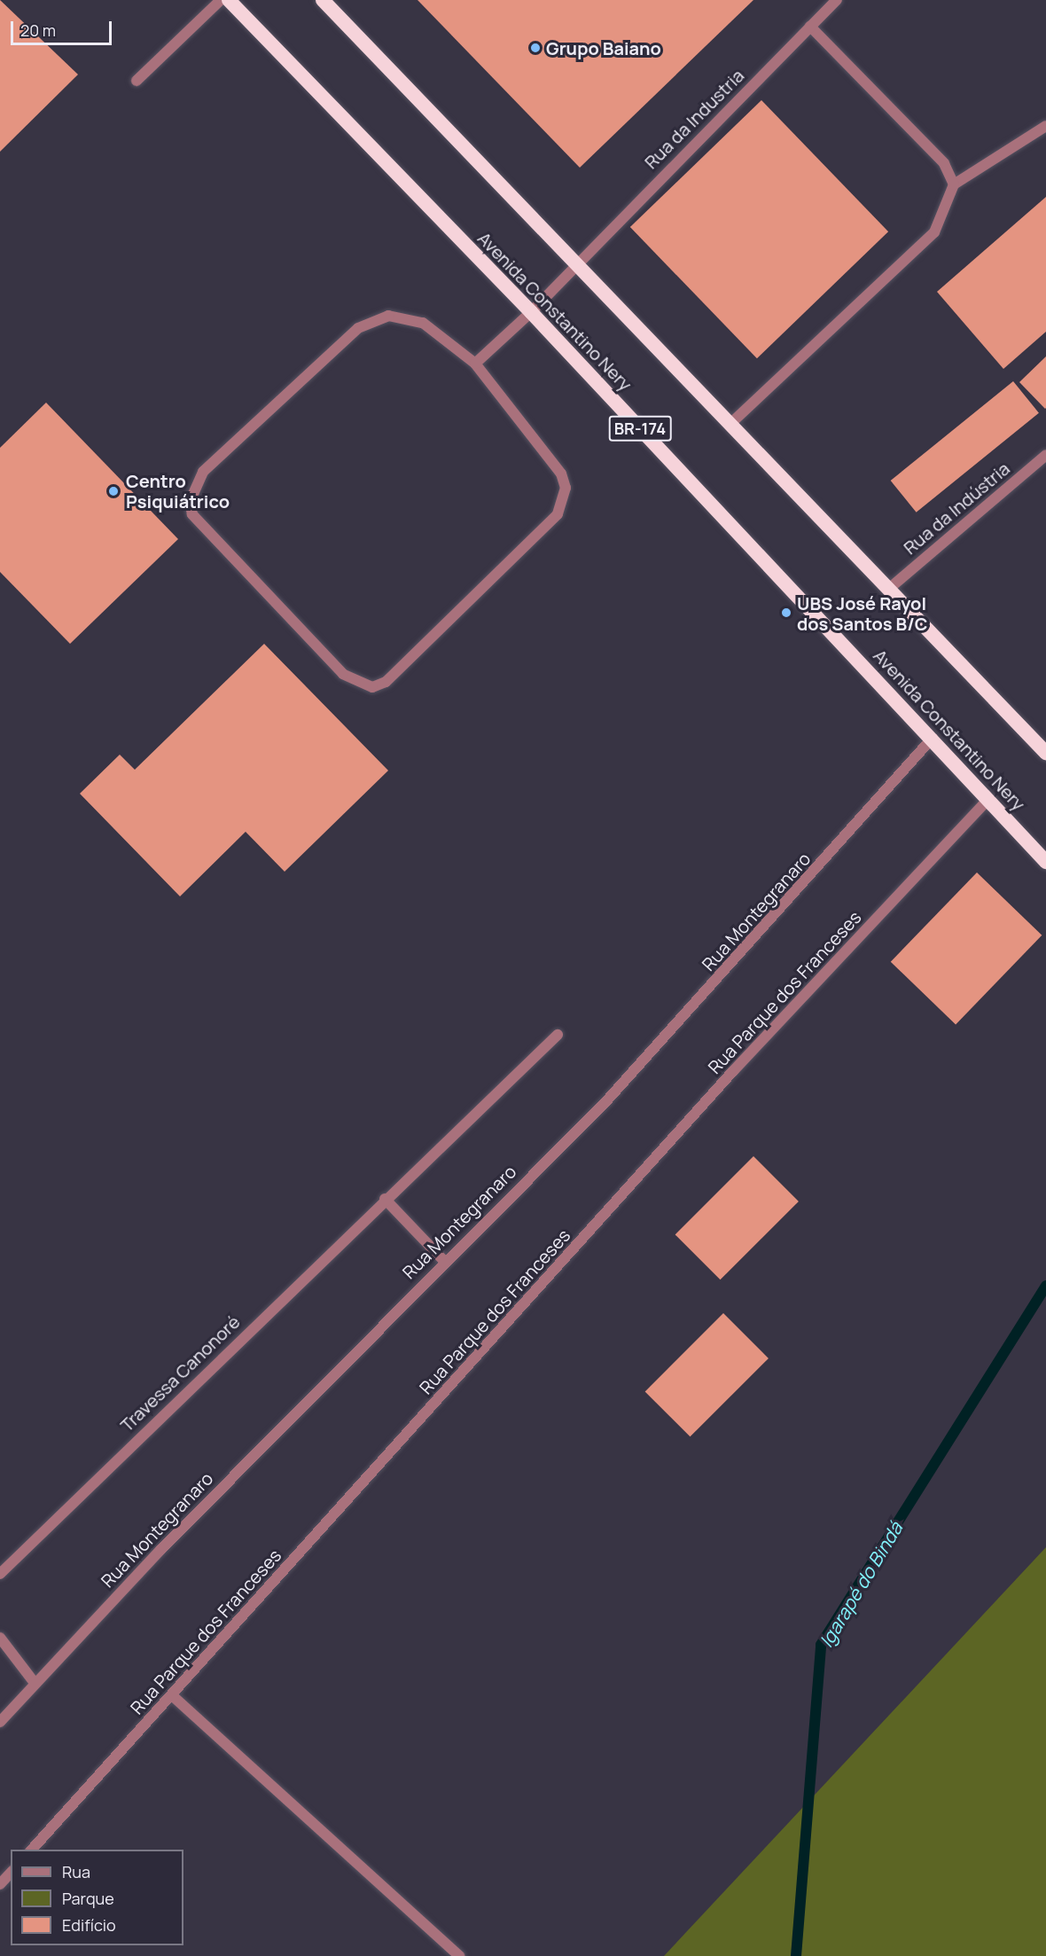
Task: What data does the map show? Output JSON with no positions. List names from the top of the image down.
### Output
{
  "streets": {
    "highway": ["Avenida Constantino Nery", "BR-174"],
    "street": [
      "Rua da Industria",
      "Rua da Indústria",
      "Rua Montegranaro",
      "Rua Parque dos Franceses",
      "Travessa Canonoré"
    ]
  },
  "crossings": [
    ["Rua da Industria", "Avenida Constantino Nery"],
    ["Avenida Constantino Nery", "Rua Montegranaro"],
    ["Avenida Constantino Nery", "Rua Parque dos Franceses"]
  ],
  "water": ["Igarapé do Bindá"],
  "places": ["Grupo Baiano", "Centro Psiquiátrico", "UBS José Rayol dos Santos B/C"],
  "legend": ["Rua", "Parque", "Edifício"],
  "scale_bar": "20 m"
}
